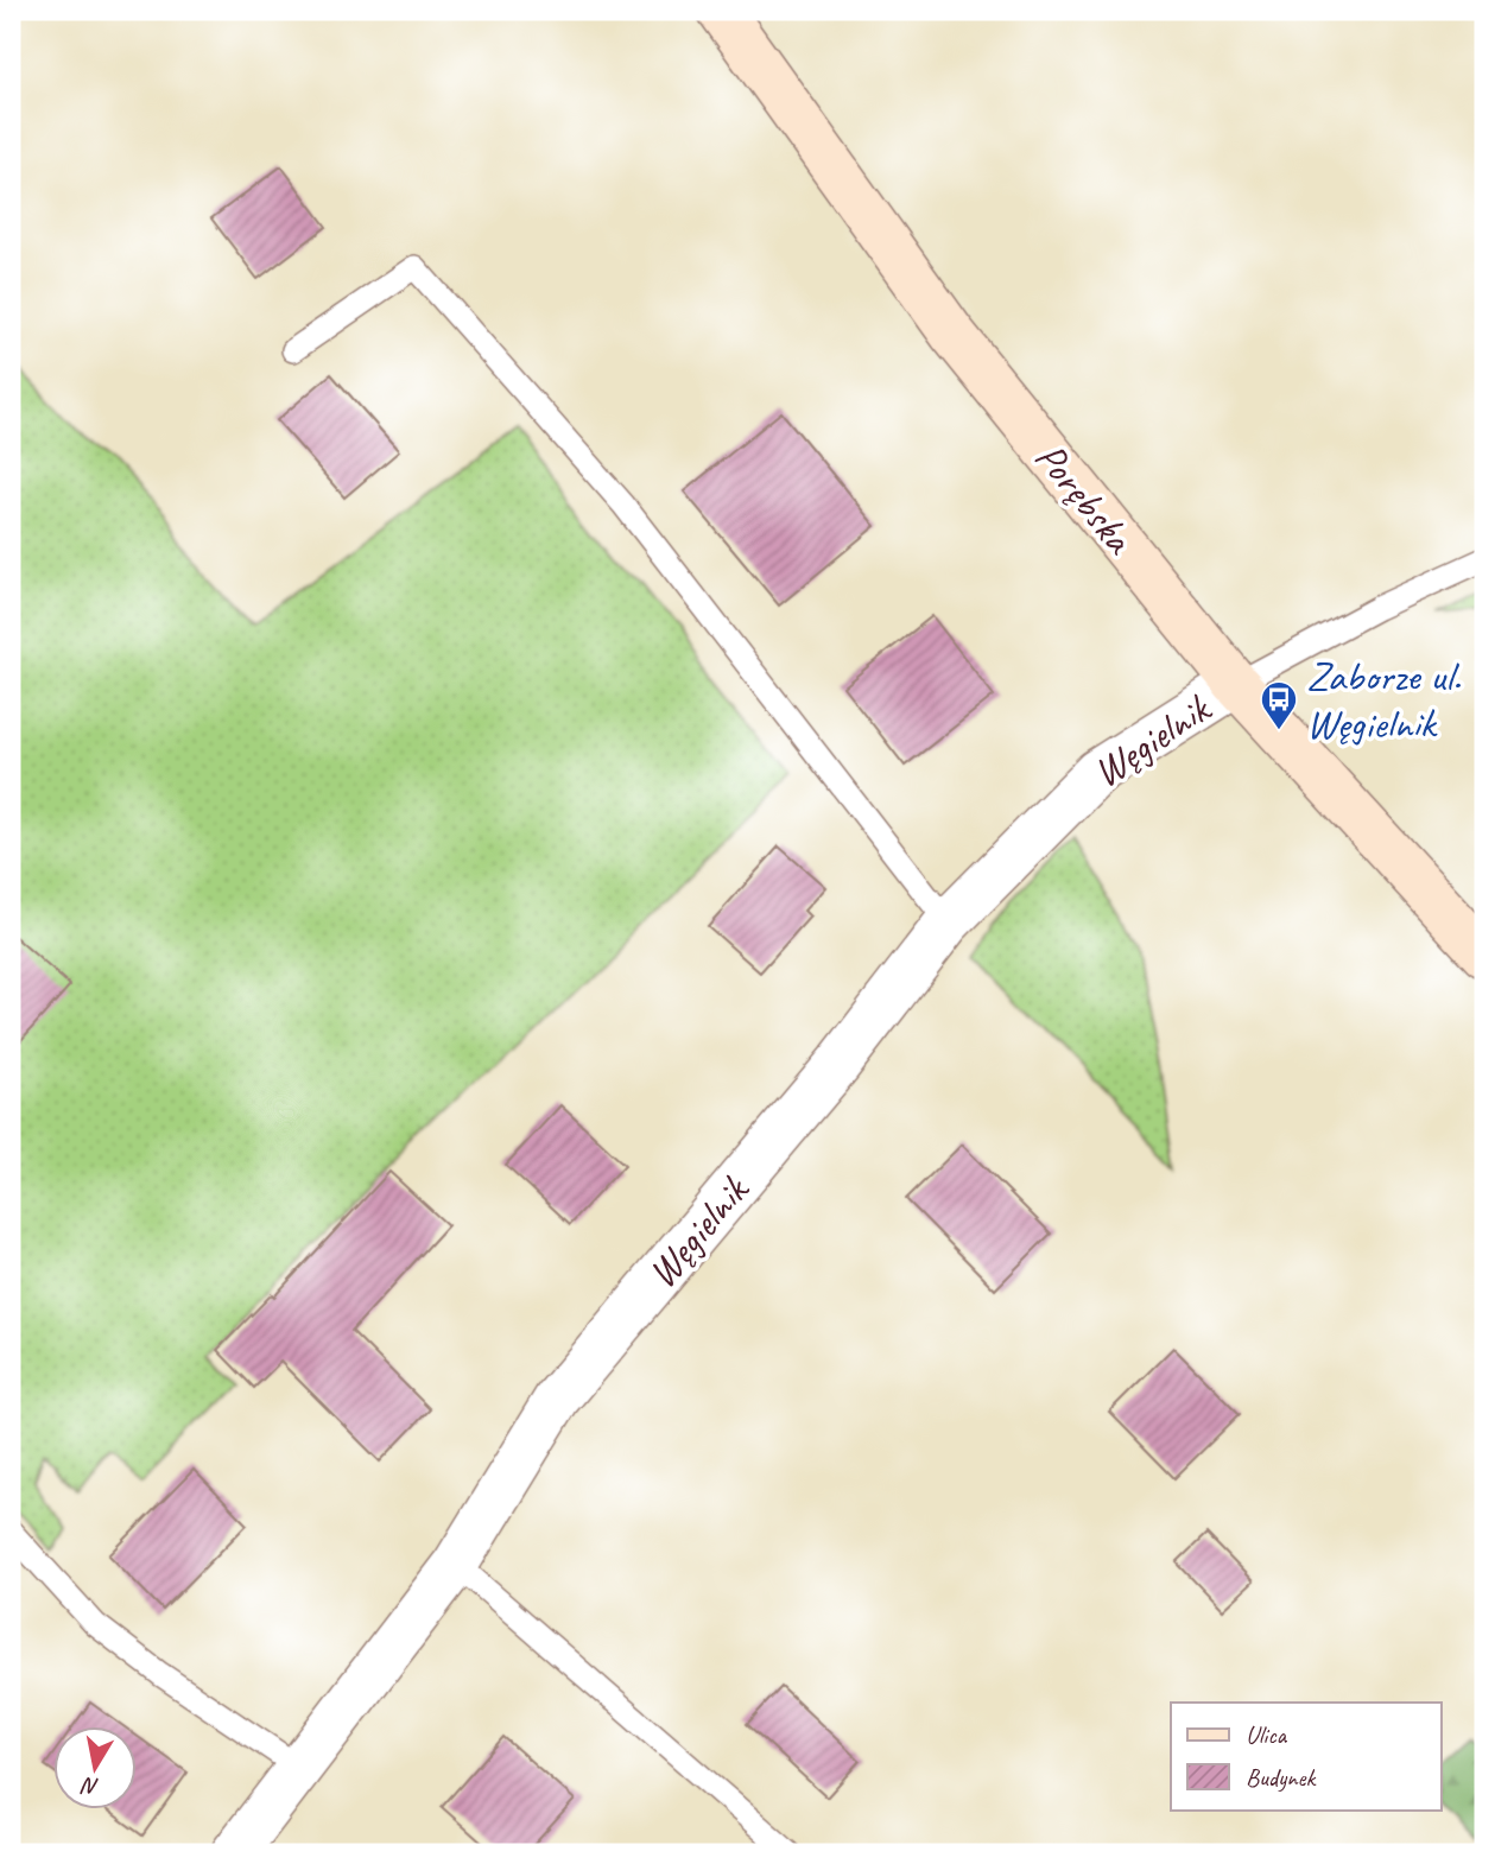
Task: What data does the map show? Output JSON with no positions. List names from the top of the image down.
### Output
{
  "streets": {
    "street": ["Porębska", "Węgielnik"]
  },
  "crossings": [
    ["Porębska", "Węgielnik"]
  ],
  "places": {
    "bus stop": ["Zaborze ul. Węgielnik"]
  },
  "legend": ["Ulica", "Budynek"],
  "north": "bottom"
}
